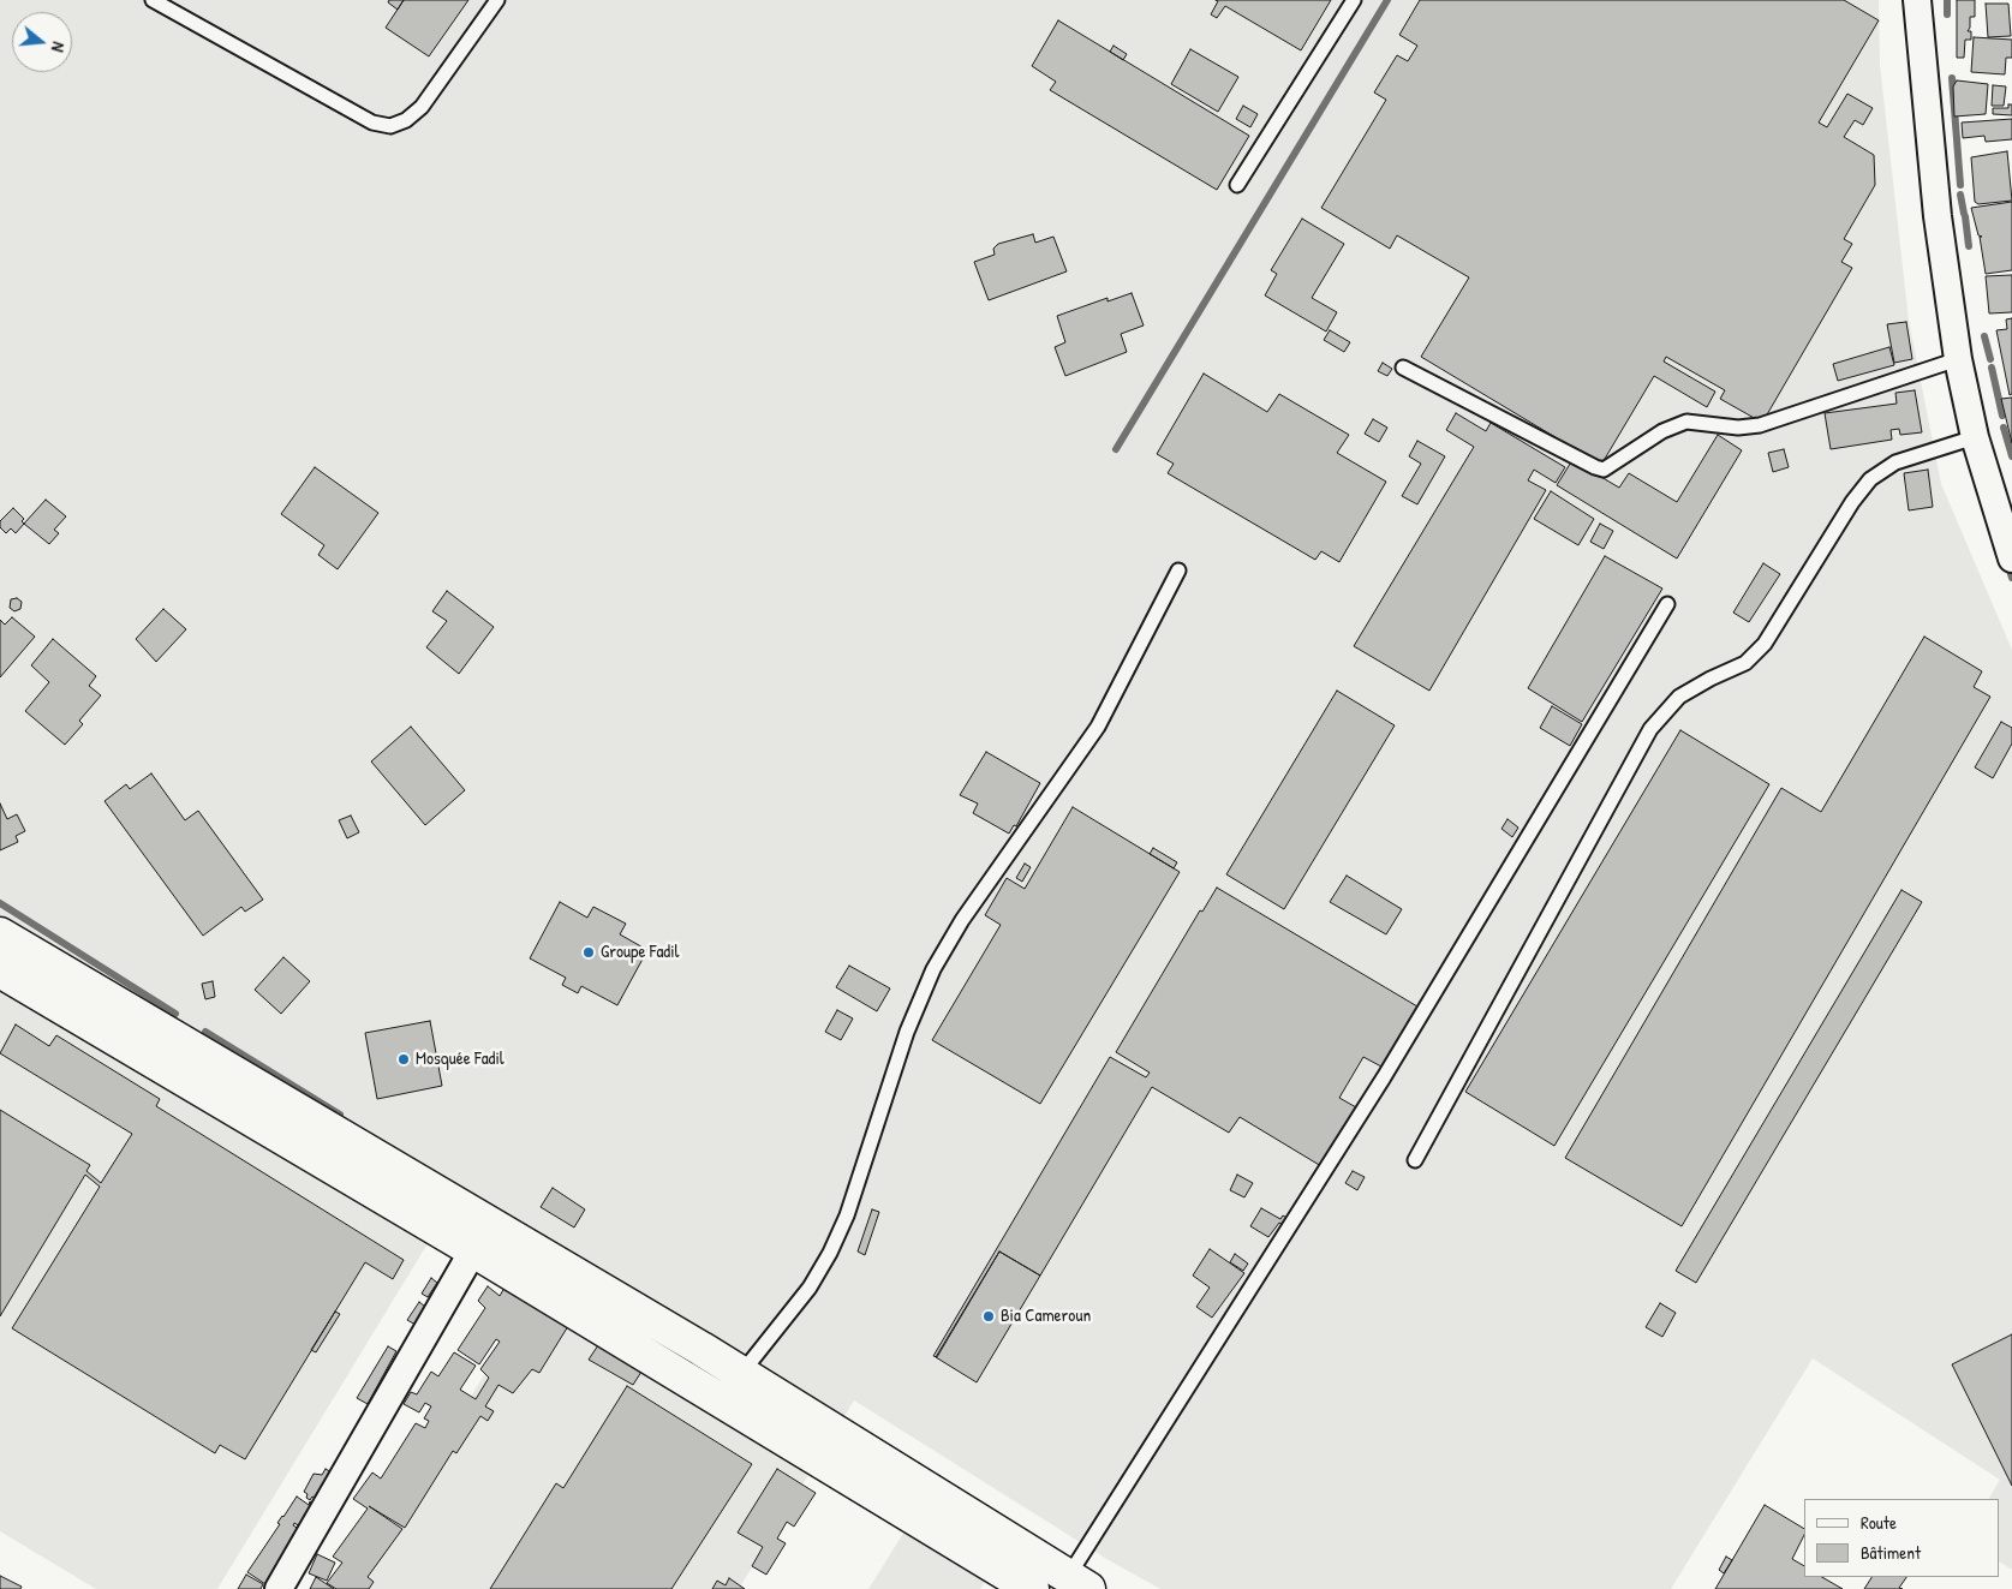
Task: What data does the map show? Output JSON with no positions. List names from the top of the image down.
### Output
{
  "places": ["Groupe Fadil", "Mosquée Fadil", "Bia Cameroun"],
  "legend": ["Route", "Bâtiment"],
  "north": "right"
}
